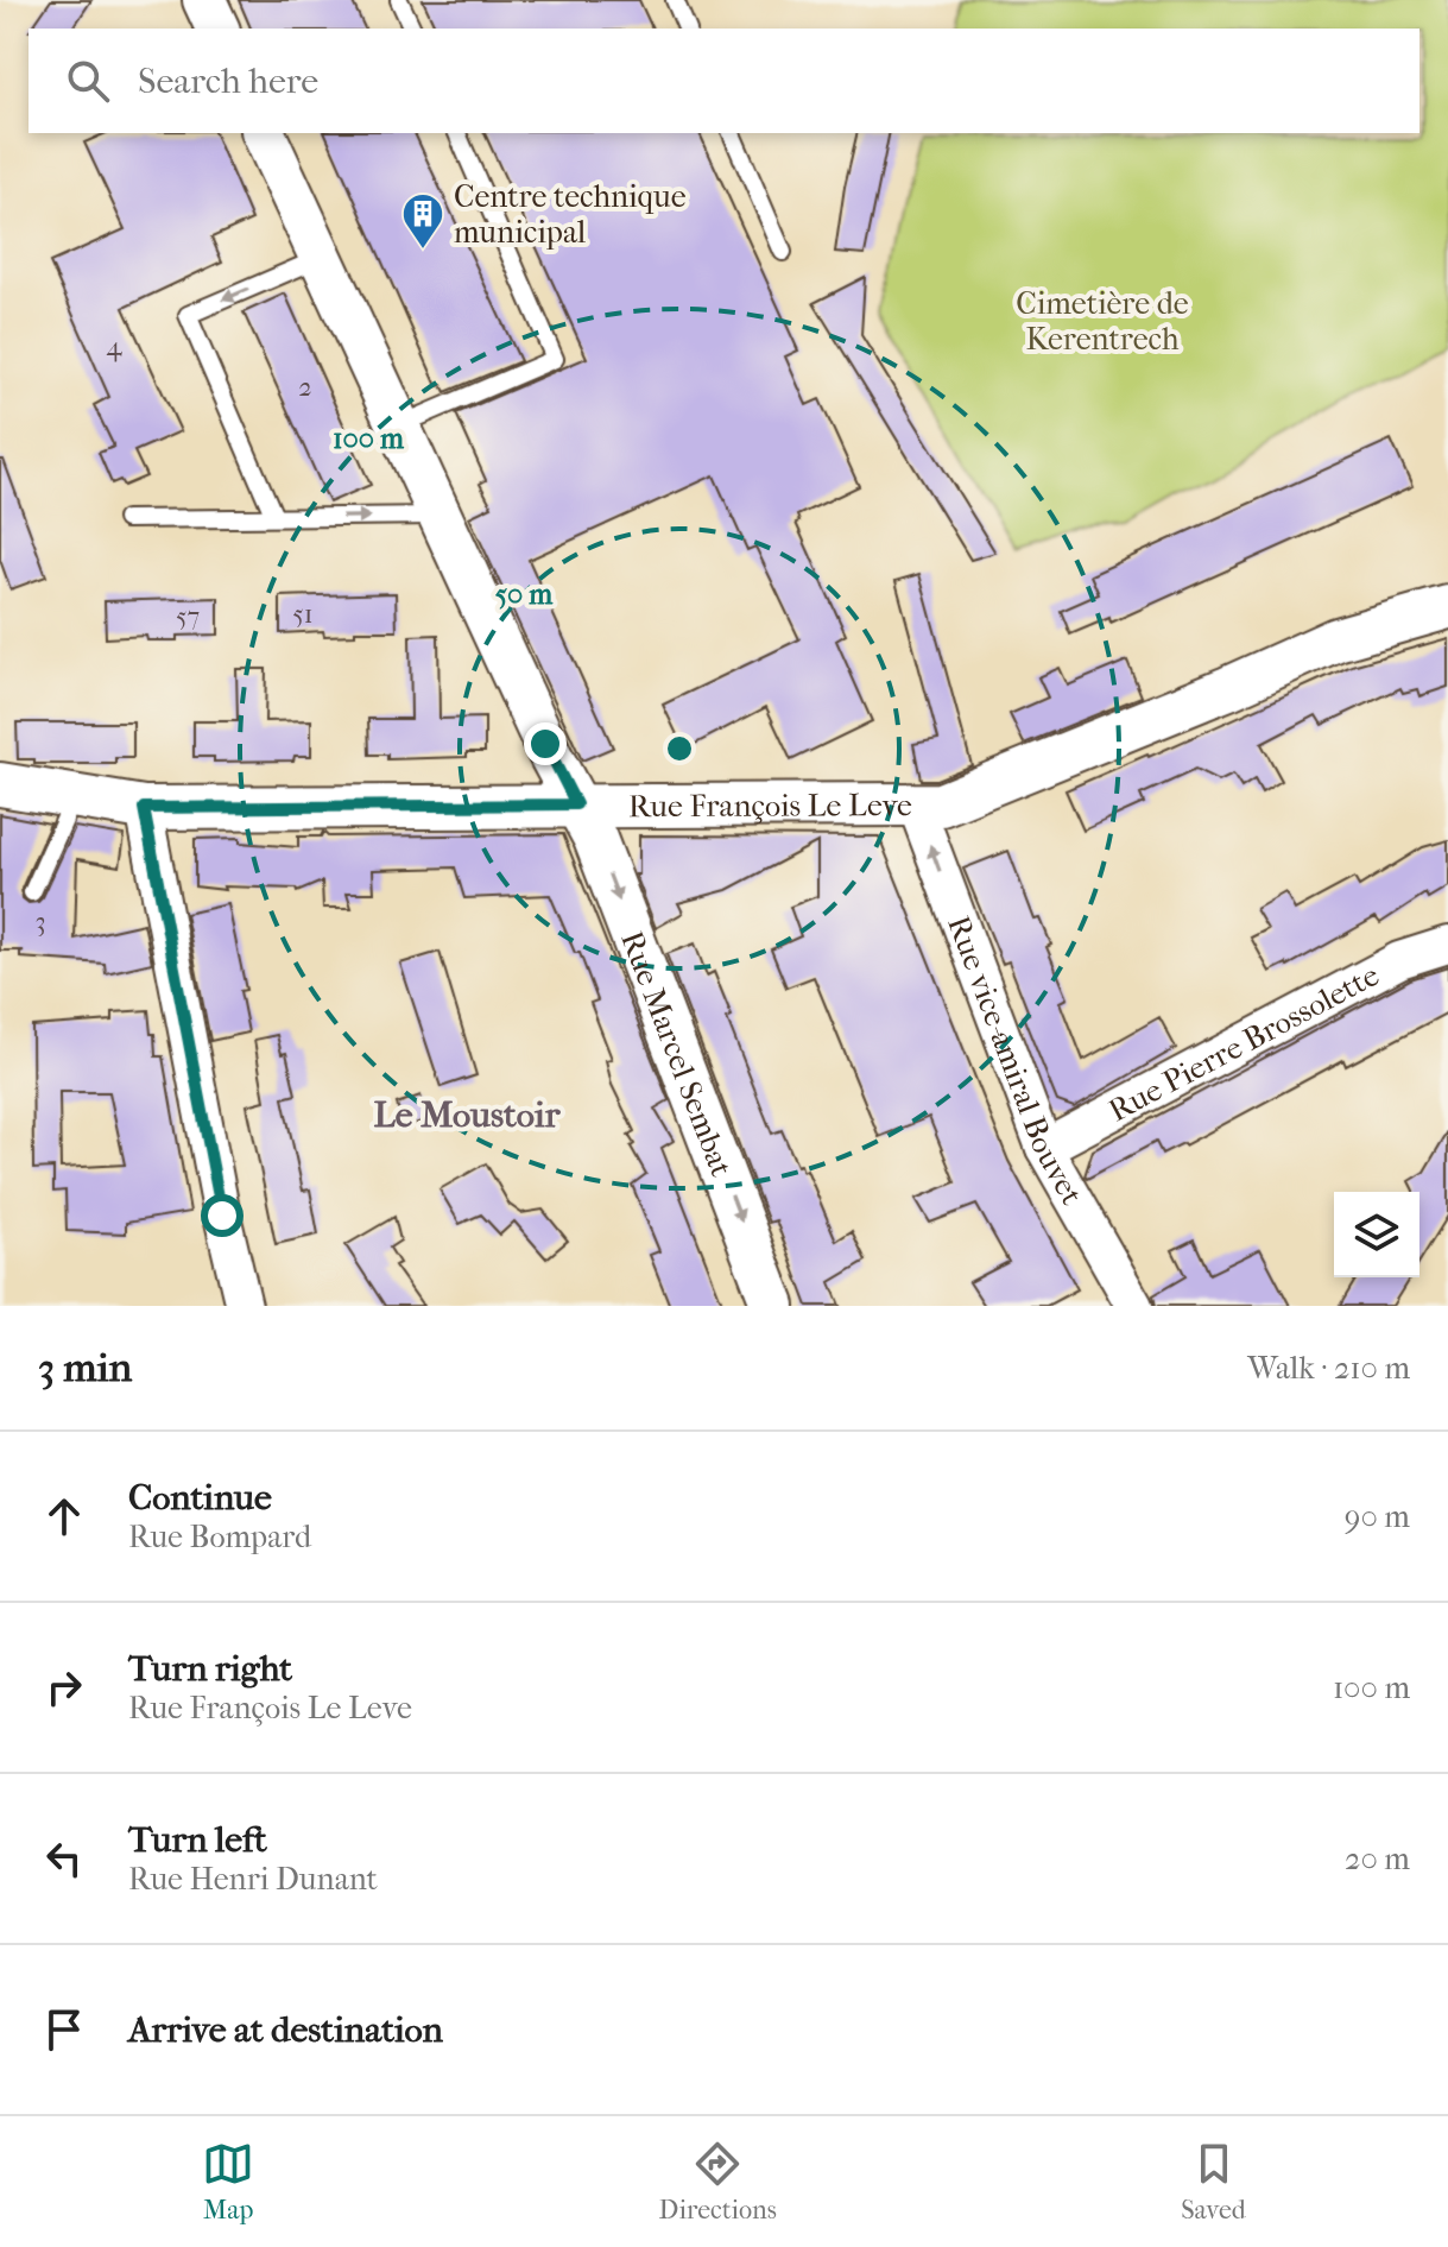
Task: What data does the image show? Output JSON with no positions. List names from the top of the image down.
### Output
{
  "streets": {
    "street": [
      "Rue François Le Leve",
      "Rue Pierre Brossolette",
      "Rue Marcel Sembat",
      "Rue vice-amiral Bouvet"
    ]
  },
  "crossings": [
    ["Rue François Le Leve", "Rue Marcel Sembat"],
    ["Rue François Le Leve", "Rue vice-amiral Bouvet"],
    ["Rue Pierre Brossolette", "Rue vice-amiral Bouvet"]
  ],
  "one_way": ["Rue Marcel Sembat", "Rue vice-amiral Bouvet"],
  "districts": ["Le Moustoir"],
  "parks": ["Cimetière de Kerentrech"],
  "places": {
    "building": ["Centre technique municipal"]
  },
  "house_numbers": [
    "4",
    "2",
    "51",
    "57",
    "3"
  ],
  "page": {
    "search": "Search here",
    "heading": ["3 min", "Walk · 210 m"],
    "list": [
      ["Continue", "Rue Bompard", "90 m"],
      ["Turn right", "Rue François Le Leve", "100 m"],
      ["Turn left", "Rue Henri Dunant", "20 m"],
      "Arrive at destination"
    ],
    "nav": ["Map", "Directions", "Saved"]
  },
  "rings": ["100 m", "50 m"]
}
